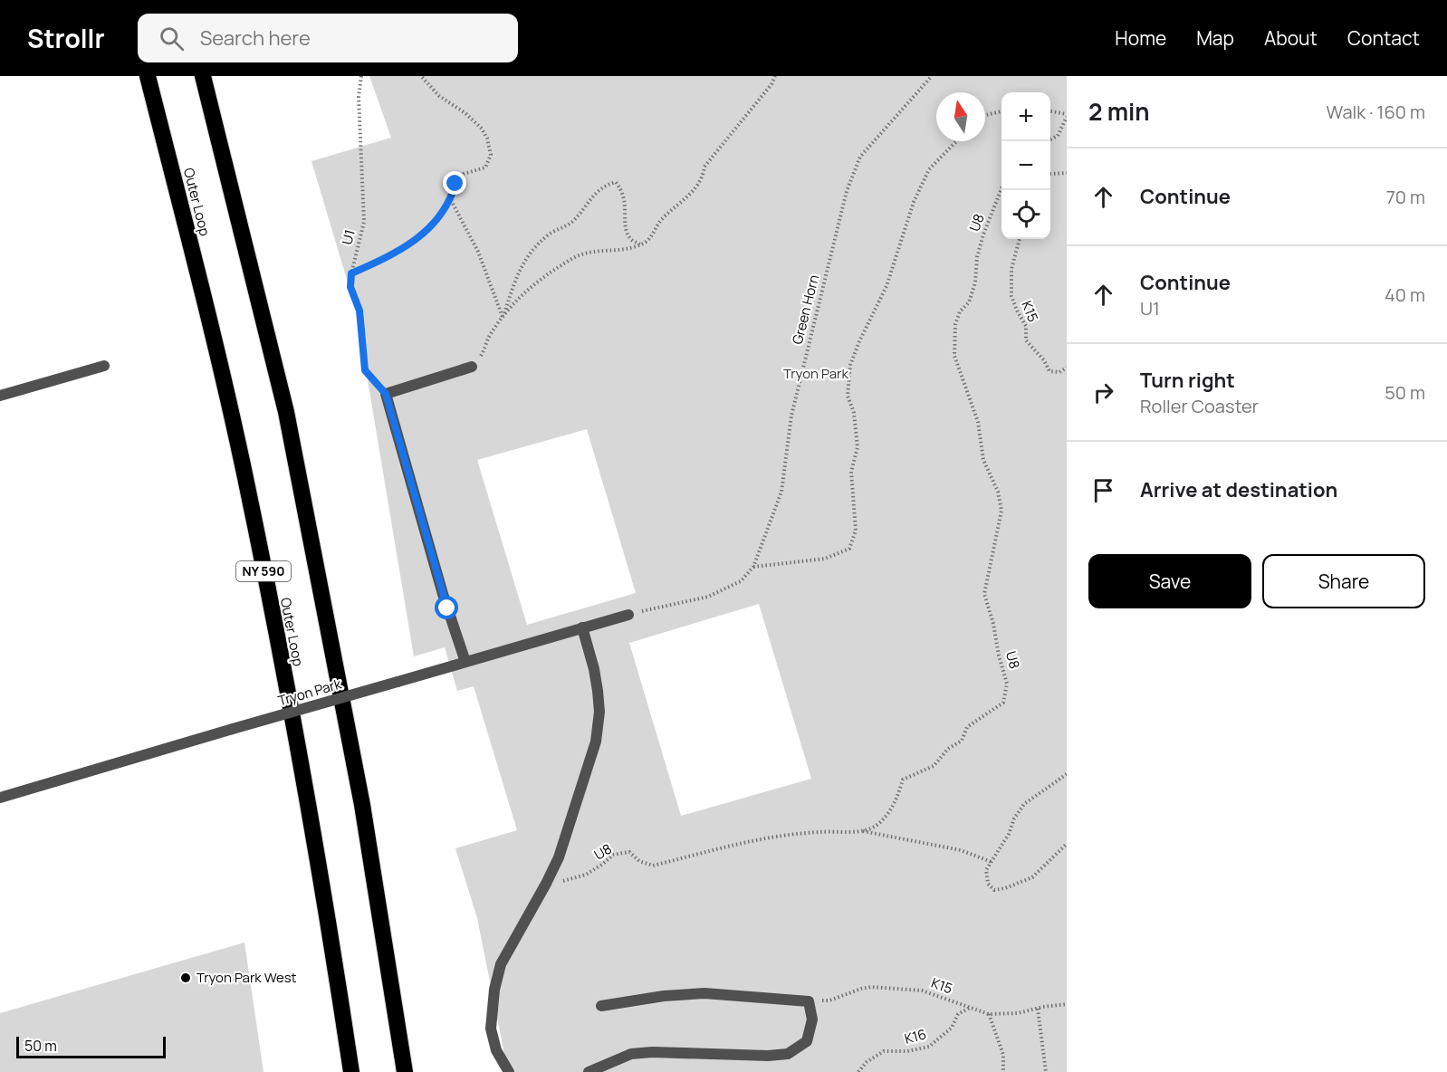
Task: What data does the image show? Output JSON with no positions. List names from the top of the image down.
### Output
{
  "streets": {
    "highway": ["Outer Loop", "NY 590"],
    "street": ["Tryon Park"],
    "path": [
      "U8",
      "U1",
      "Green Horn",
      "K15",
      "K16"
    ]
  },
  "crossings": [
    ["Green Horn", "Tryon Park"],
    ["K15", "K16"]
  ],
  "parks": ["Tryon Park"],
  "places": ["Tryon Park West"],
  "scale_bar": "50 m",
  "north": "top",
  "page": {
    "header": "Strollr",
    "search": "Search here",
    "nav": [
      "Home",
      "Map",
      "About",
      "Contact"
    ],
    "heading": ["2 min", "Walk · 160 m"],
    "map_buttons": ["+", "−"],
    "list": [
      ["Continue", "70 m"],
      ["Continue", "U1", "40 m"],
      ["Turn right", "Roller Coaster", "50 m"],
      "Arrive at destination"
    ],
    "buttons": ["Save", "Share"],
    "scale": "50 m"
  }
}
